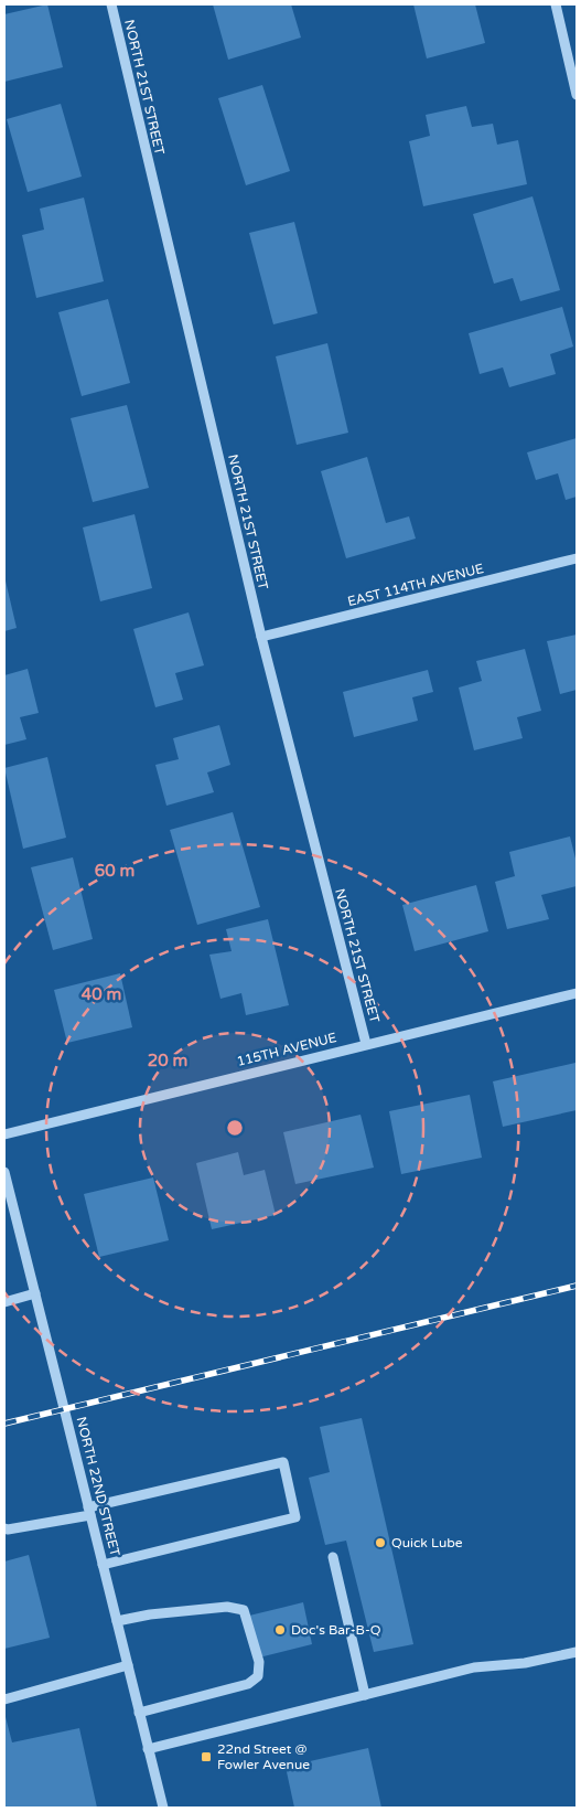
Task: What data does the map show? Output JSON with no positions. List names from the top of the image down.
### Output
{
  "streets": {
    "street": [
      "NORTH 21ST STREET",
      "EAST 114TH AVENUE",
      "115TH AVENUE",
      "NORTH 22ND STREET"
    ]
  },
  "crossings": [
    ["NORTH 21ST STREET", "EAST 114TH AVENUE"],
    ["NORTH 21ST STREET", "115TH AVENUE"]
  ],
  "places": {
    "other": ["Quick Lube", "Doc's Bar-B-Q"],
    "transit": ["22nd Street @ Fowler Avenue"]
  },
  "rings": ["60 m", "40 m", "20 m"]
}
